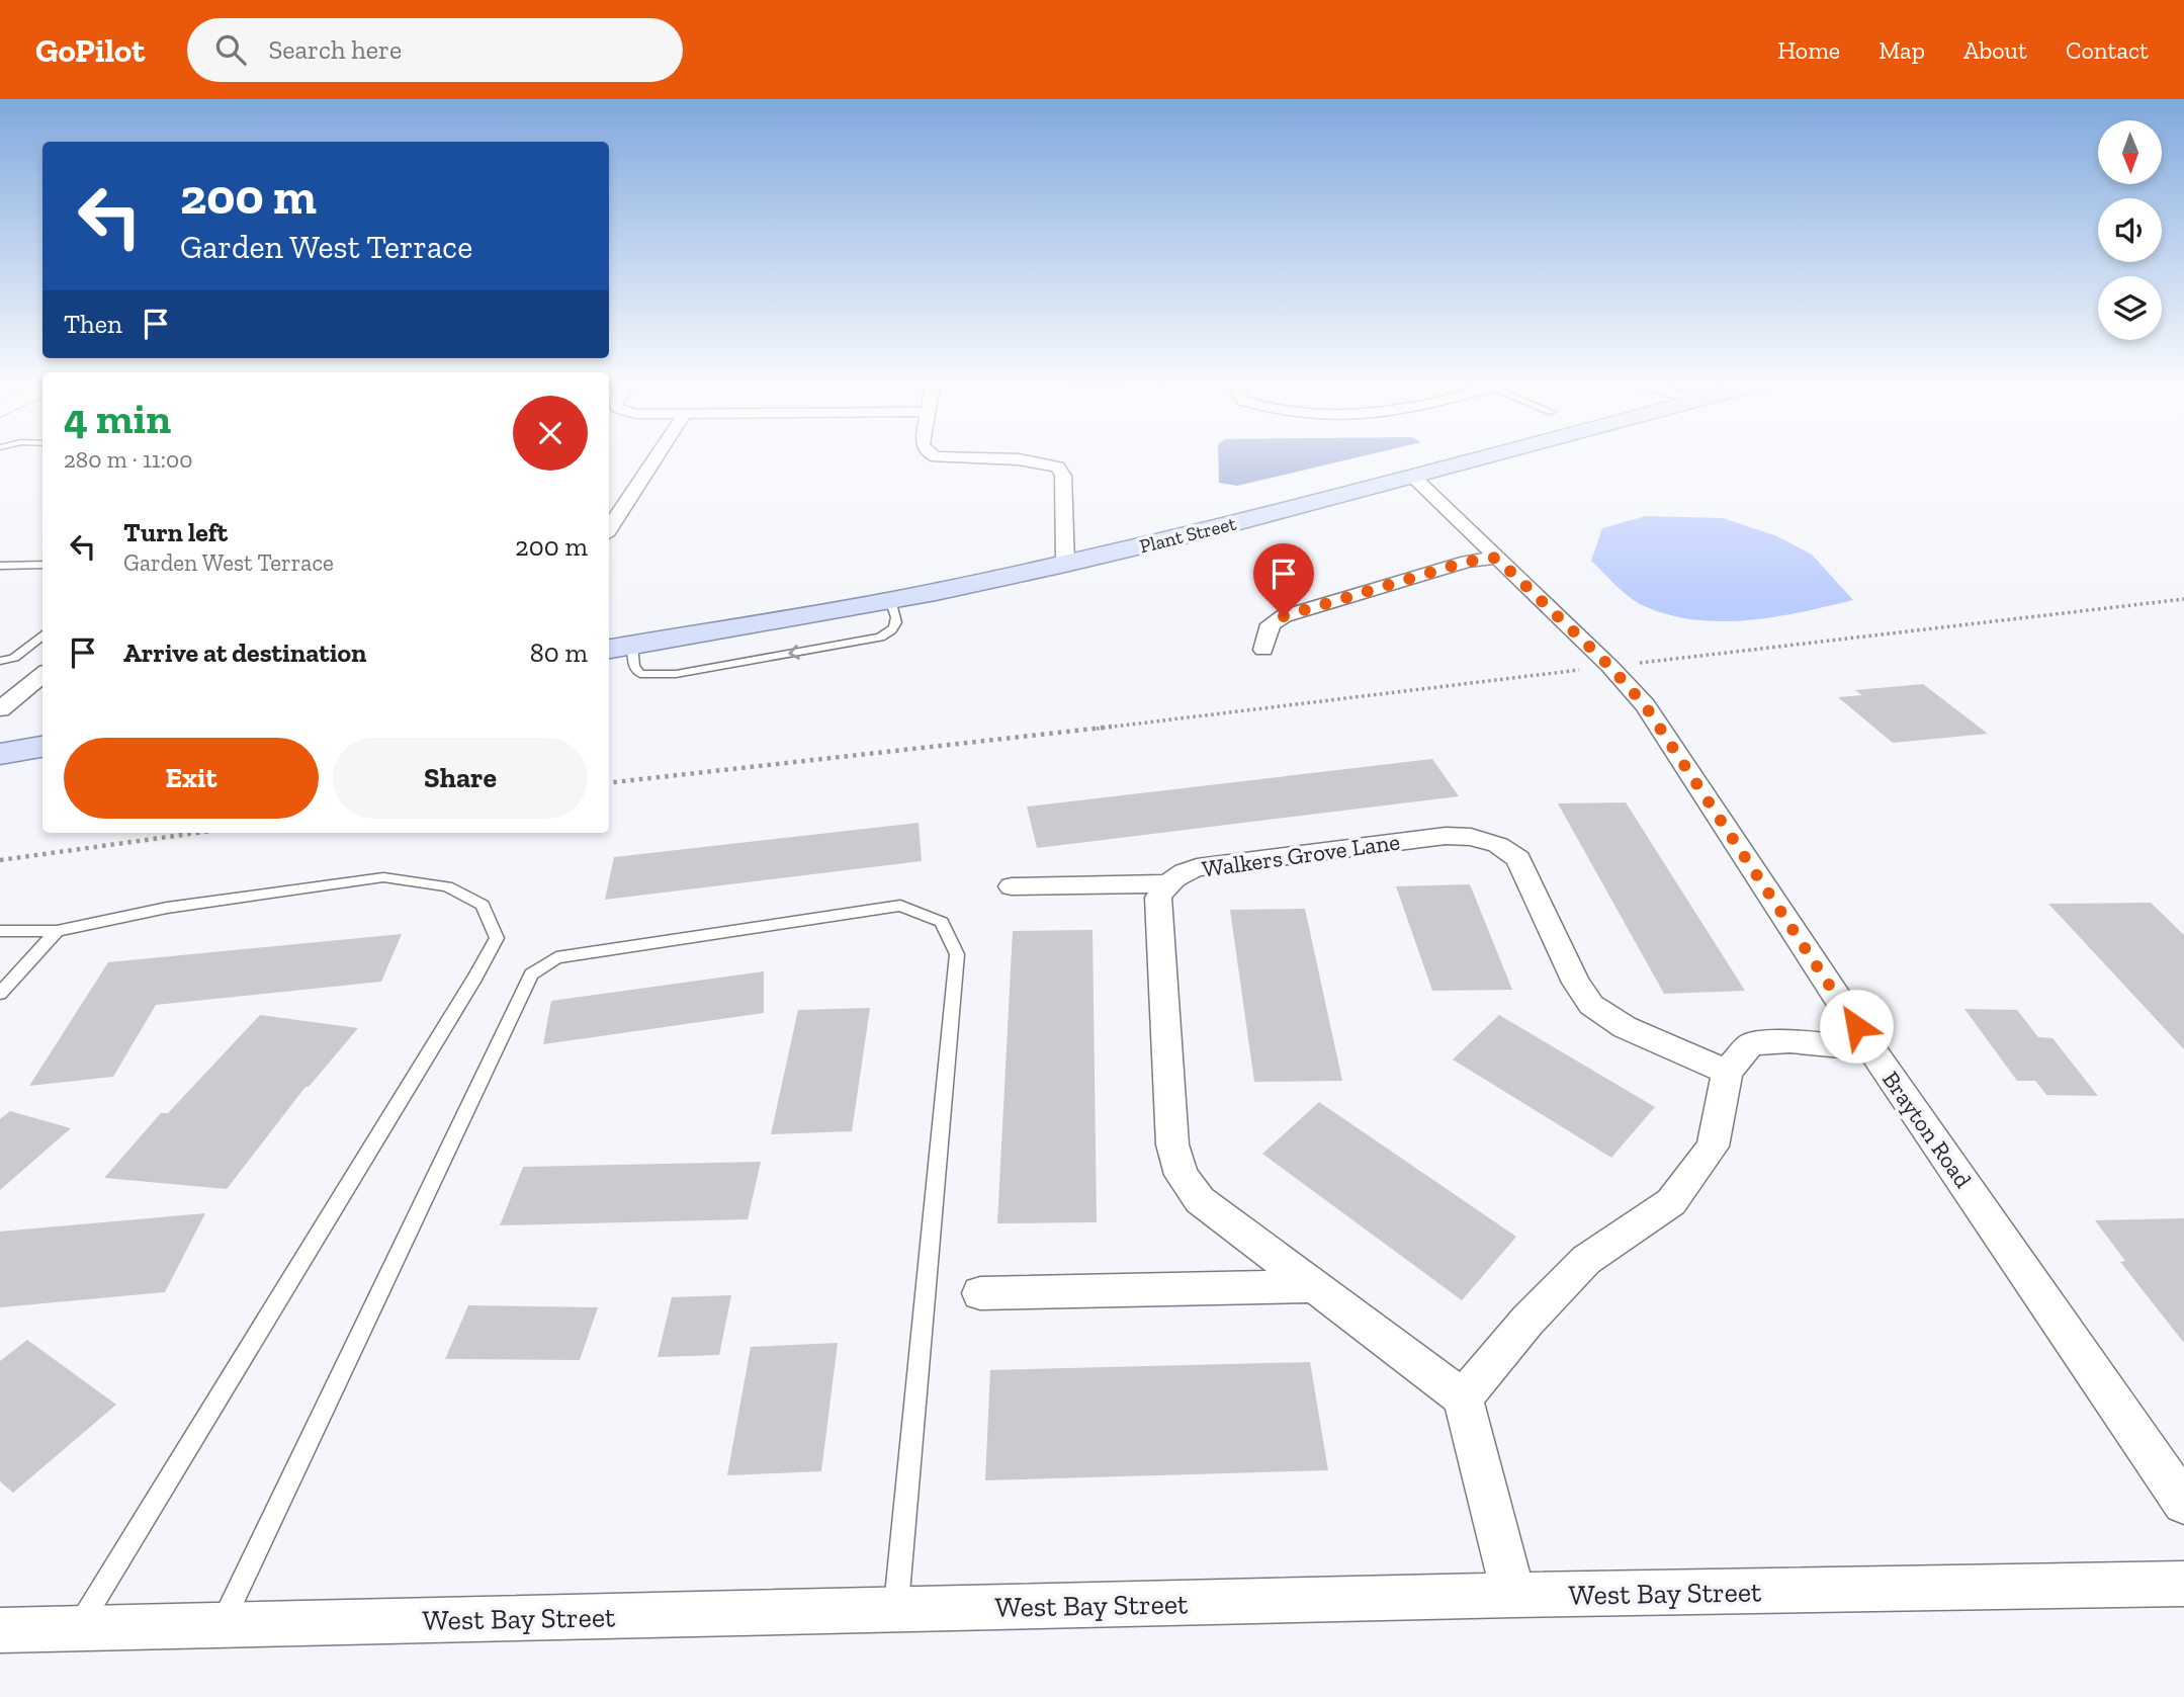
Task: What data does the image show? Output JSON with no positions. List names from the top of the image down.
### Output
{
  "streets": {
    "main road": ["Plant Street"],
    "street": ["Walkers Grove Lane", "Brayton Road", "West Bay Street"]
  },
  "crossings": [
    ["Plant Street", "Brayton Road"]
  ],
  "north": "bottom",
  "page": {
    "header": "GoPilot",
    "search": "Search here",
    "nav": [
      "Home",
      "Map",
      "About",
      "Contact"
    ],
    "turn": ["200 m", "Garden West Terrace"],
    "then": "Then",
    "heading": ["4 min", "280 m · 11:00"],
    "list": [
      {
        "name": "Turn left",
        "note": "Garden West Terrace",
        "value": "200 m"
      },
      {
        "name": "Arrive at destination",
        "value": "80 m"
      }
    ],
    "buttons": ["Exit", "Share"]
  }
}
